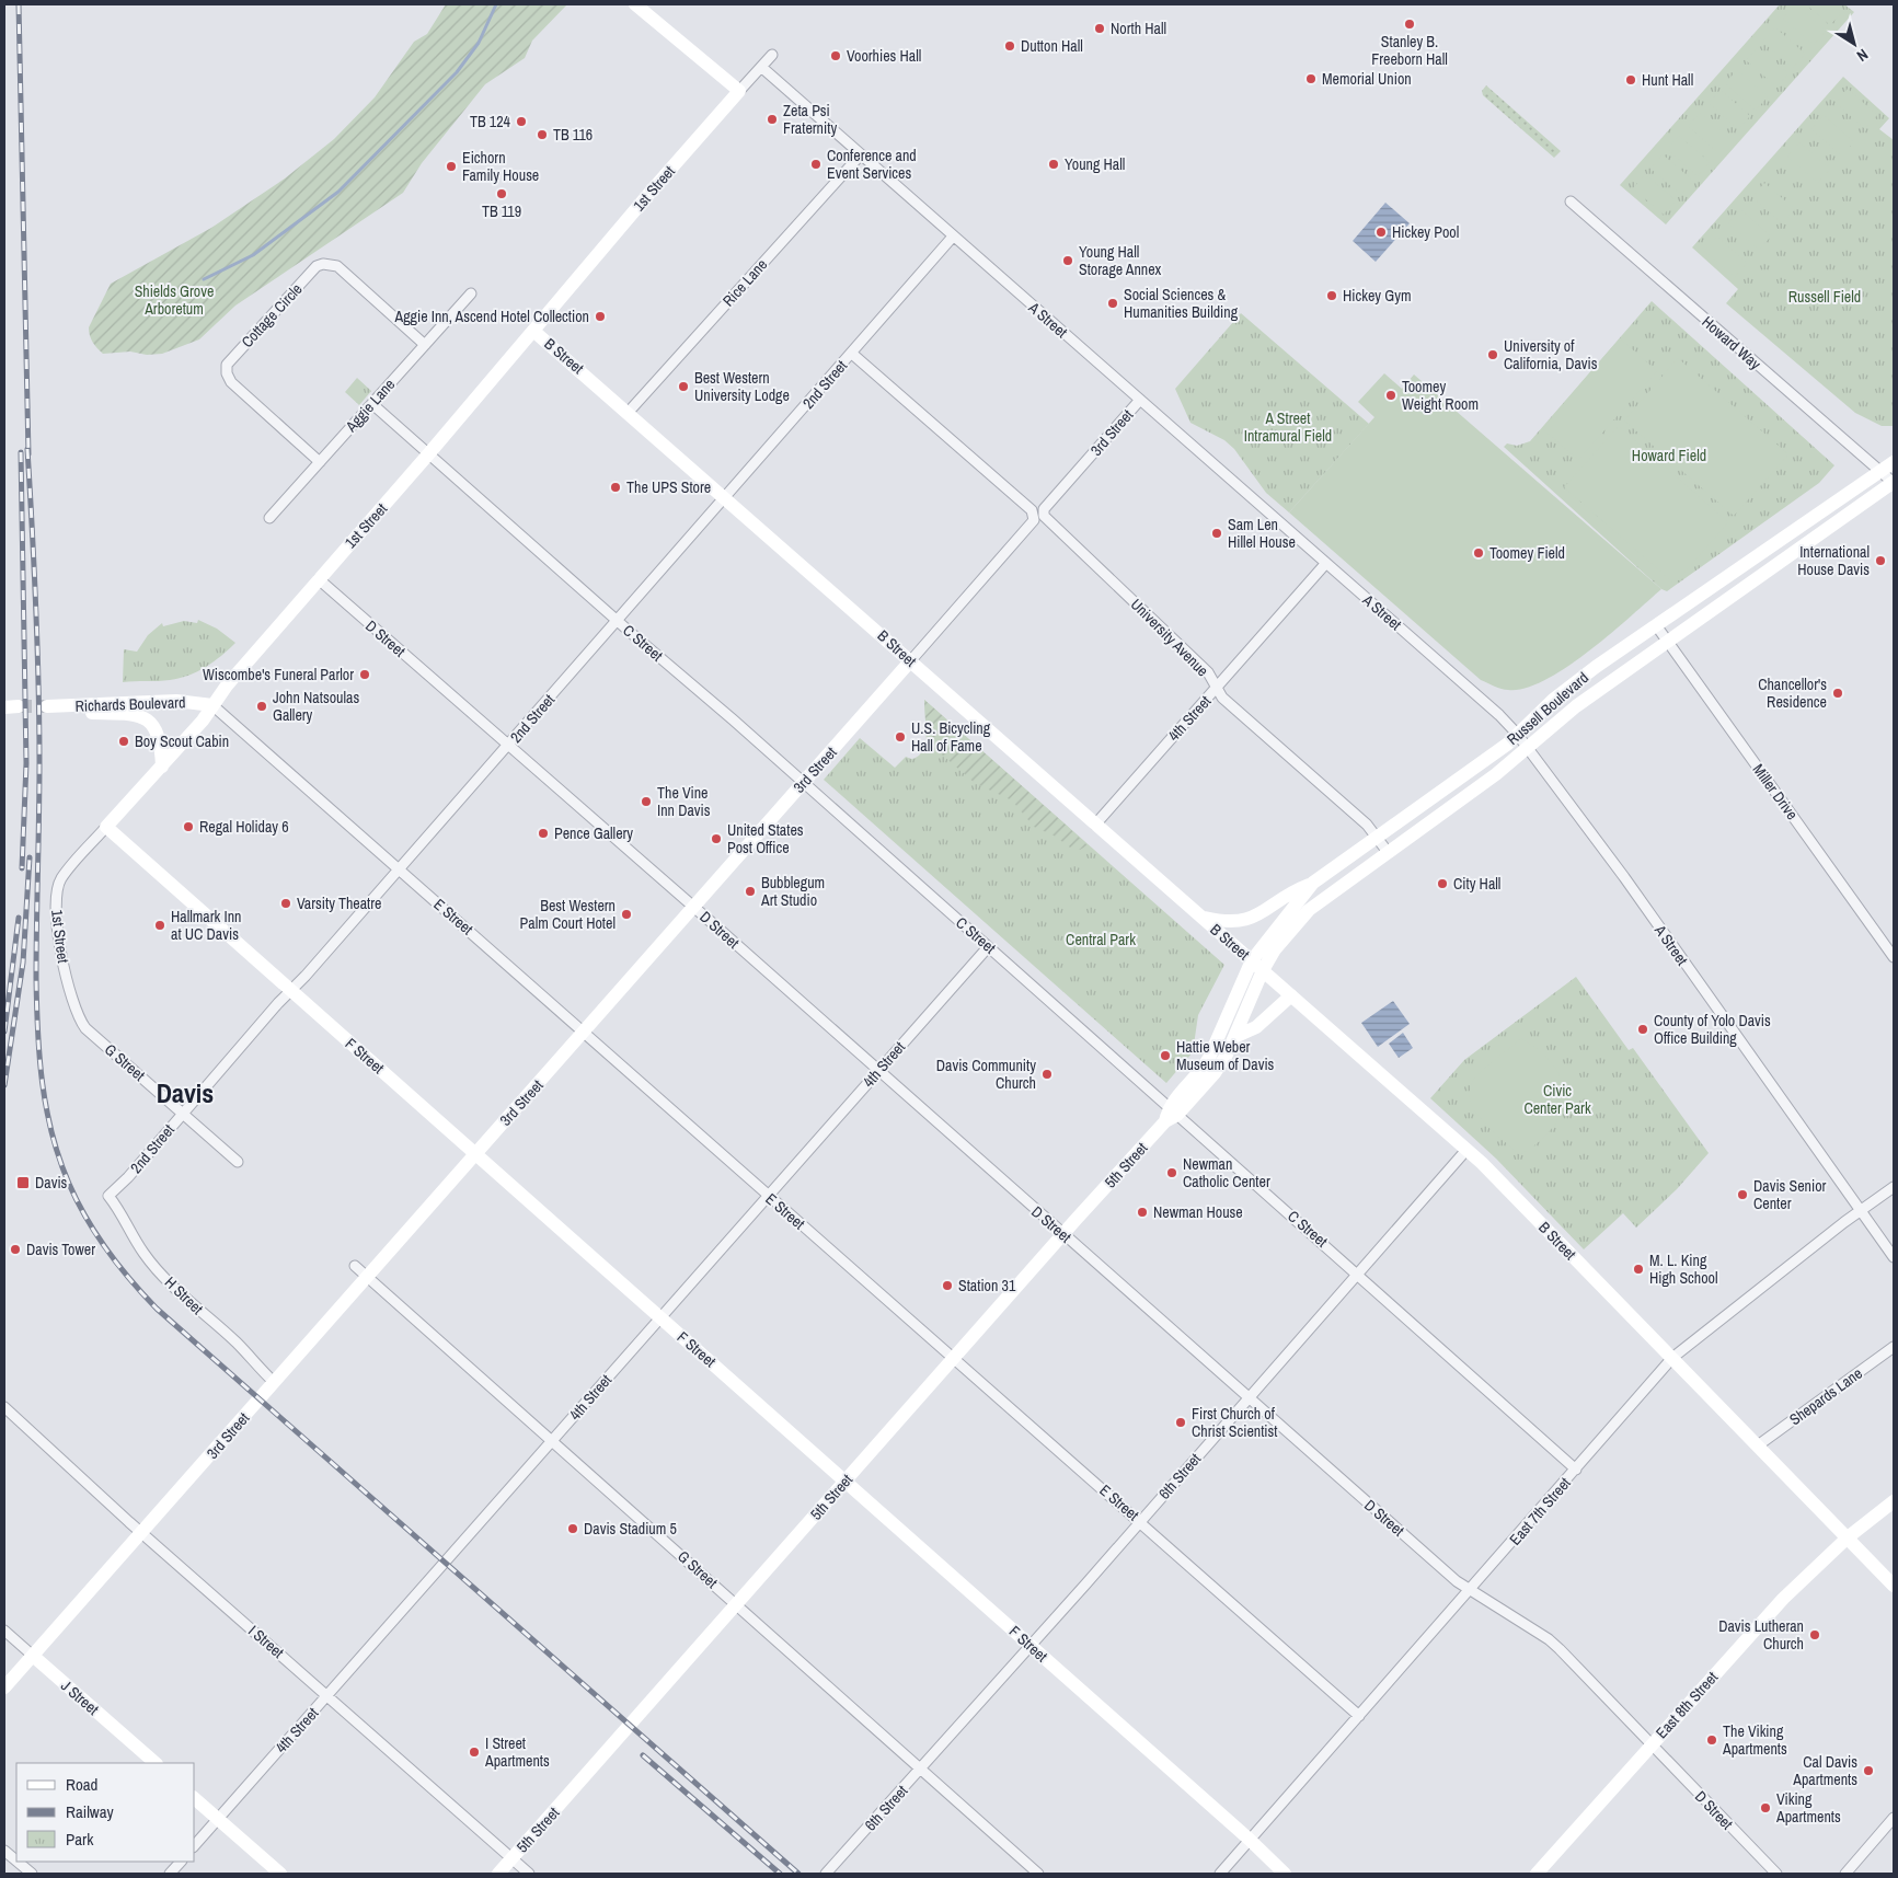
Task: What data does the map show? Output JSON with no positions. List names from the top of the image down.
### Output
{
  "streets": {
    "street": [
      "1st Street",
      "Rice Lane",
      "Cottage Circle",
      "A Street",
      "Howard Way",
      "B Street",
      "2nd Street",
      "Aggie Lane",
      "3rd Street",
      "University Avenue",
      "D Street",
      "C Street",
      "Richards Boulevard",
      "Russell Boulevard",
      "4th Street",
      "Miller Drive",
      "E Street",
      "F Street",
      "G Street",
      "5th Street",
      "H Street",
      "Shepards Lane",
      "6th Street",
      "East 7th Street",
      "I Street",
      "J Street",
      "East 8th Street"
    ]
  },
  "crossings": [
    ["1st Street", "A Street"],
    ["1st Street", "B Street"],
    ["1st Street", "D Street"],
    ["1st Street", "C Street"],
    ["1st Street", "Richards Boulevard"],
    ["1st Street", "E Street"],
    ["1st Street", "F Street"],
    ["1st Street", "G Street"],
    ["Rice Lane", "A Street"],
    ["Rice Lane", "B Street"],
    ["Cottage Circle", "Aggie Lane"],
    ["A Street", "2nd Street"],
    ["A Street", "3rd Street"],
    ["A Street", "Russell Boulevard"],
    ["A Street", "4th Street"],
    ["A Street", "East 7th Street"],
    ["Howard Way", "Russell Boulevard"],
    ["B Street", "2nd Street"],
    ["B Street", "3rd Street"],
    ["B Street", "Russell Boulevard"],
    ["B Street", "4th Street"],
    ["B Street", "5th Street"],
    ["B Street", "Shepards Lane"],
    ["B Street", "6th Street"],
    ["B Street", "East 7th Street"],
    ["B Street", "East 8th Street"],
    ["2nd Street", "University Avenue"],
    ["2nd Street", "D Street"],
    ["2nd Street", "C Street"],
    ["2nd Street", "E Street"],
    ["2nd Street", "F Street"],
    ["2nd Street", "G Street"],
    ["2nd Street", "H Street"],
    ["Aggie Lane", "C Street"],
    ["3rd Street", "University Avenue"],
    ["3rd Street", "D Street"],
    ["3rd Street", "C Street"],
    ["3rd Street", "E Street"],
    ["3rd Street", "F Street"],
    ["3rd Street", "G Street"],
    ["3rd Street", "H Street"],
    ["3rd Street", "I Street"],
    ["3rd Street", "J Street"],
    ["University Avenue", "Russell Boulevard"],
    ["University Avenue", "4th Street"],
    ["D Street", "4th Street"],
    ["D Street", "5th Street"],
    ["D Street", "6th Street"],
    ["D Street", "East 7th Street"],
    ["D Street", "East 8th Street"],
    ["C Street", "4th Street"],
    ["C Street", "5th Street"],
    ["C Street", "6th Street"],
    ["C Street", "East 7th Street"],
    ["Richards Boulevard", "E Street"],
    ["Russell Boulevard", "Miller Drive"],
    ["Russell Boulevard", "5th Street"],
    ["4th Street", "E Street"],
    ["4th Street", "F Street"],
    ["4th Street", "G Street"],
    ["4th Street", "I Street"],
    ["E Street", "5th Street"],
    ["E Street", "6th Street"],
    ["E Street", "East 7th Street"],
    ["F Street", "5th Street"],
    ["F Street", "6th Street"],
    ["F Street", "East 7th Street"],
    ["G Street", "5th Street"],
    ["G Street", "6th Street"],
    ["5th Street", "I Street"]
  ],
  "districts": ["Davis"],
  "parks": [
    "Shields Grove Arboretum",
    "Russell Field",
    "A Street Intramural Field",
    "Howard Field",
    "Central Park",
    "Civic Center Park"
  ],
  "places": {
    "other": [
      "Stanley B. Freeborn Hall",
      "North Hall",
      "Dutton Hall",
      "Voorhies Hall",
      "Memorial Union",
      "Hunt Hall",
      "Zeta Psi Fraternity",
      "TB 124",
      "TB 116",
      "Conference and Event Services",
      "Young Hall",
      "Eichorn Family House",
      "TB 119",
      "Hickey Pool",
      "Young Hall Storage Annex",
      "Hickey Gym",
      "Social Sciences & Humanities Building",
      "Aggie Inn, Ascend Hotel Collection",
      "University of California, Davis",
      "Best Western University Lodge",
      "Toomey Weight Room",
      "The UPS Store",
      "Sam Len Hillel House",
      "Toomey Field",
      "International House Davis",
      "Wiscombe's Funeral Parlor",
      "Chancellor's Residence",
      "John Natsoulas Gallery",
      "U.S. Bicycling Hall of Fame",
      "Boy Scout Cabin",
      "The Vine Inn Davis",
      "Regal Holiday 6",
      "Pence Gallery",
      "United States Post Office",
      "City Hall",
      "Bubblegum Art Studio",
      "Varsity Theatre",
      "Best Western Palm Court Hotel",
      "Hallmark Inn at UC Davis",
      "County of Yolo Davis Office Building",
      "Hattie Weber Museum of Davis",
      "Davis Community Church",
      "Newman Catholic Center",
      "Davis Senior Center",
      "Newman House",
      "Davis Tower",
      "M. L. King High School",
      "Station 31",
      "First Church of Christ Scientist",
      "Davis Stadium 5",
      "Davis Lutheran Church",
      "The Viking Apartments",
      "I Street Apartments",
      "Cal Davis Apartments",
      "Viking Apartments"
    ],
    "transit": ["Davis"]
  },
  "legend": ["Road", "Railway", "Park"],
  "north": "bottom right"
}
